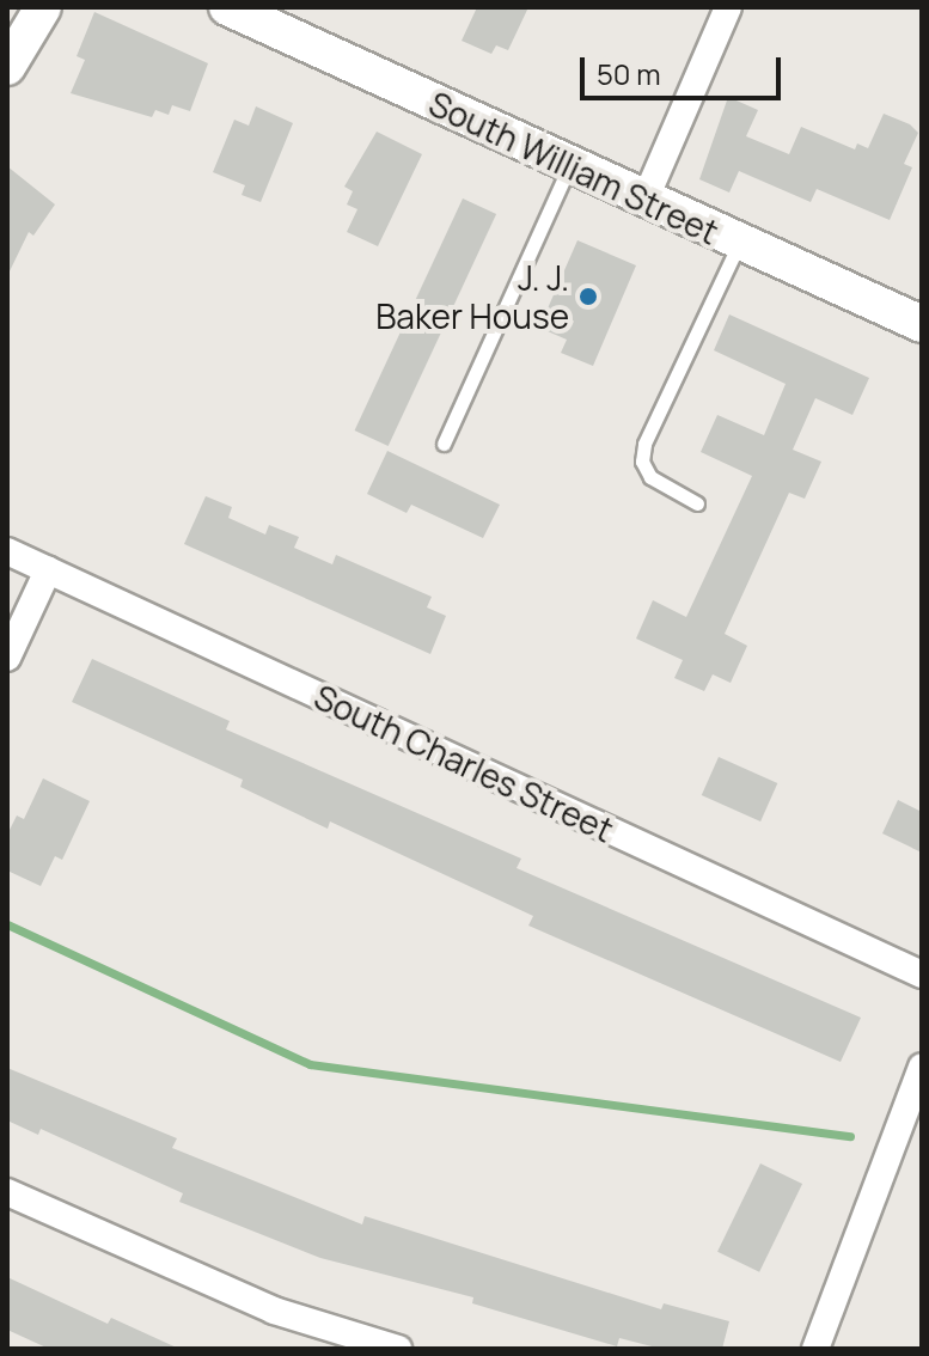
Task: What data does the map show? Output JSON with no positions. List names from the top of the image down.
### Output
{
  "streets": {
    "street": ["South William Street", "South Charles Street"]
  },
  "places": ["J. J. Baker House"],
  "scale_bar": "50 m"
}
